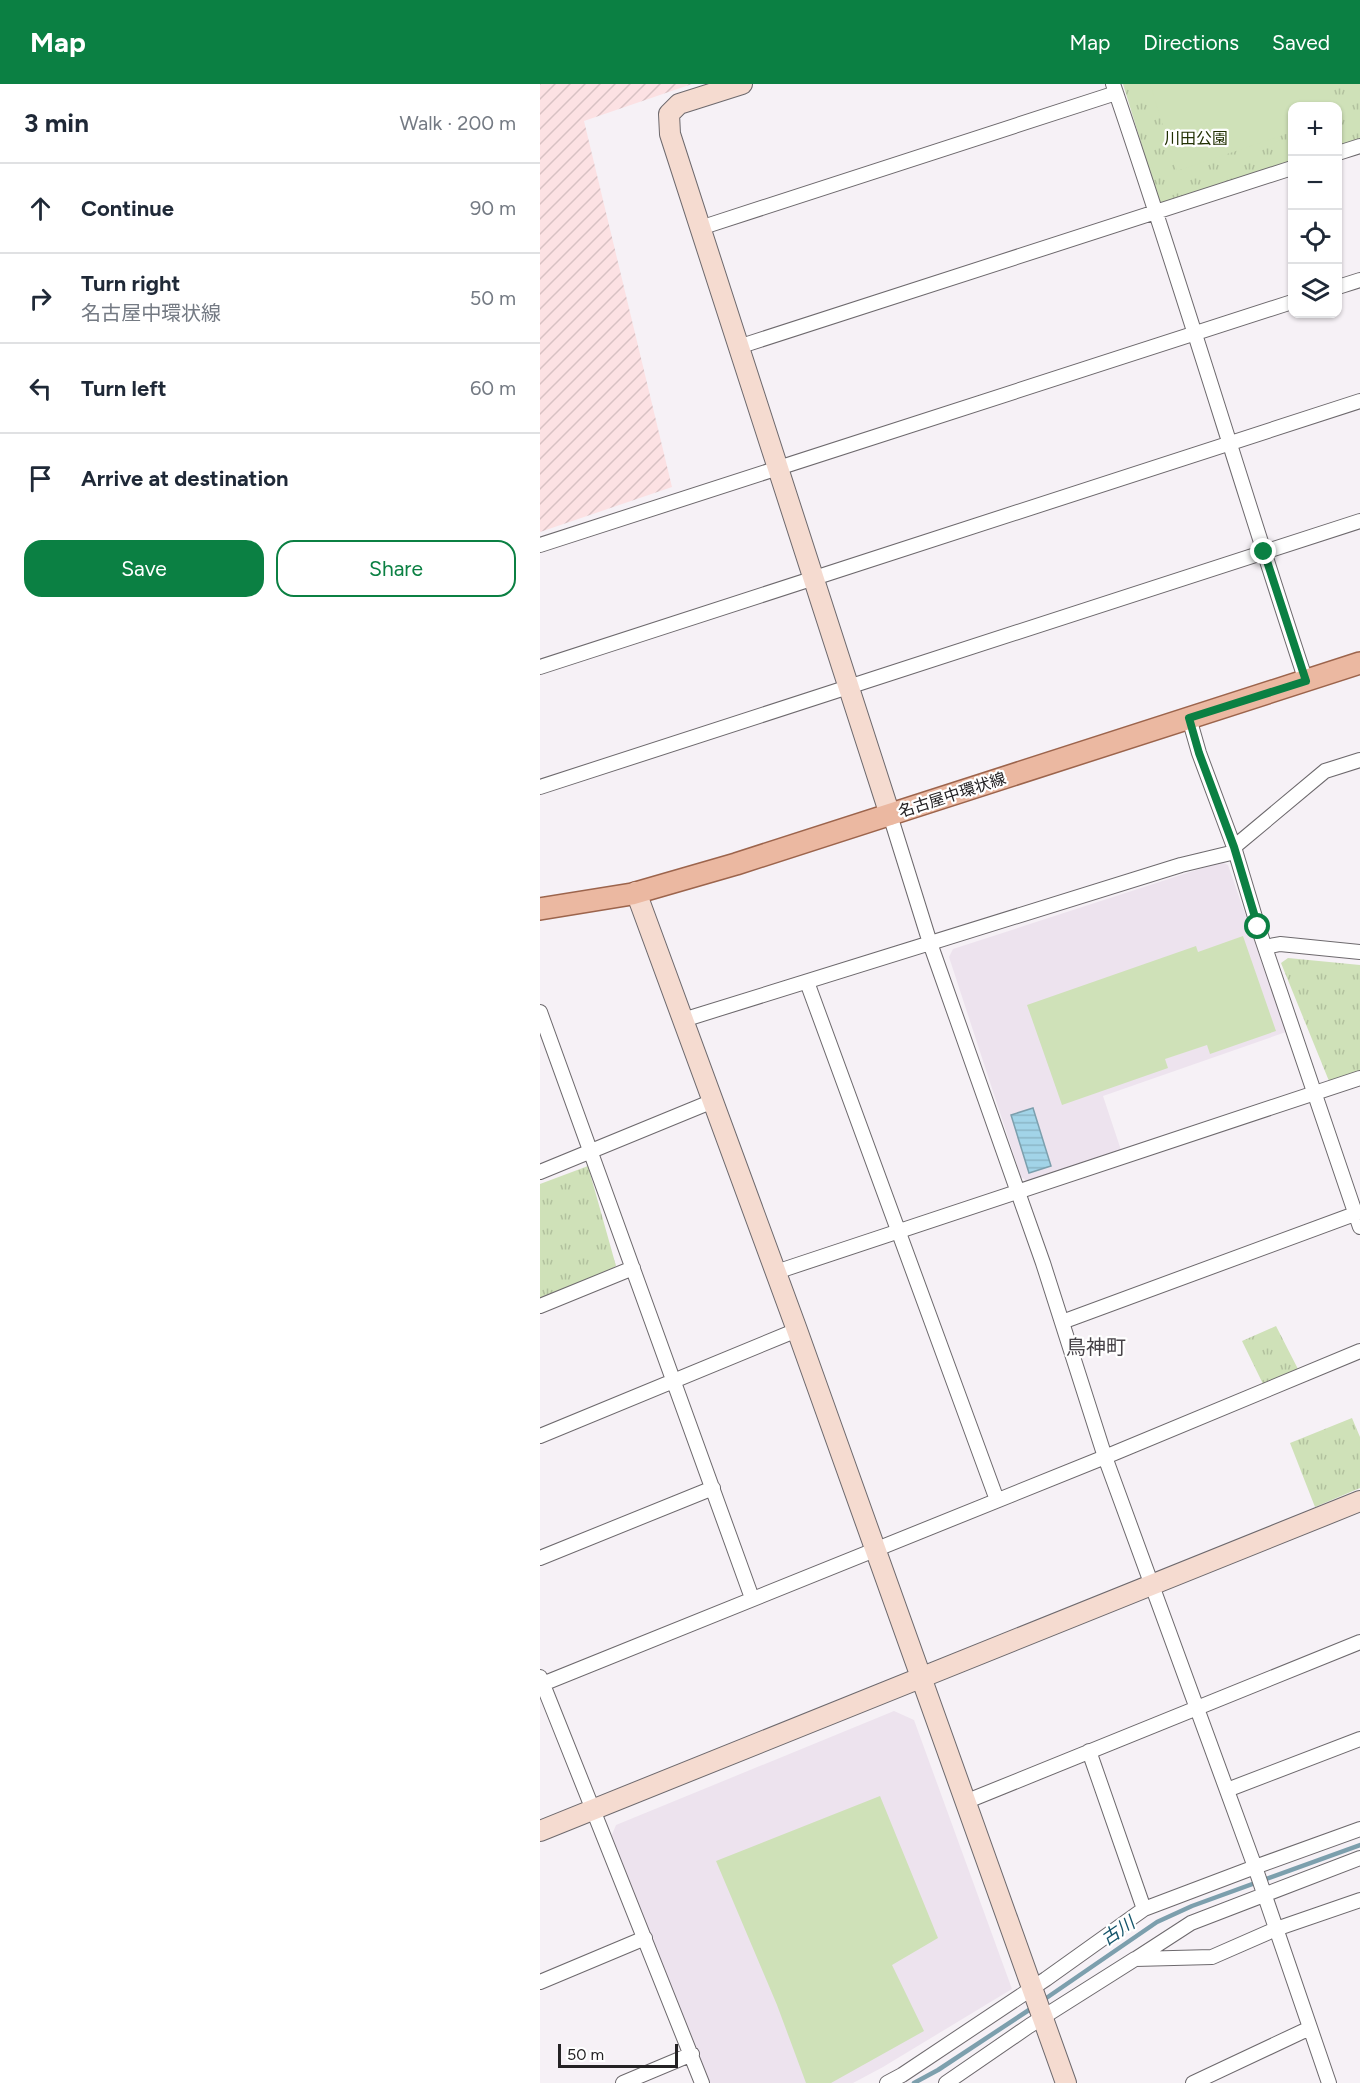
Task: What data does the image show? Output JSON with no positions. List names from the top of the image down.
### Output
{
  "streets": {
    "main road": ["名古屋中環状線"]
  },
  "districts": ["鳥神町"],
  "water": ["古川"],
  "parks": ["川田公園"],
  "scale_bar": "50 m",
  "page": {
    "header": "Map",
    "nav": ["Map", "Directions", "Saved"],
    "heading": ["3 min", "Walk · 200 m"],
    "map_buttons": ["+", "−"],
    "list": [
      ["Continue", "90 m"],
      ["Turn right", "名古屋中環状線", "50 m"],
      ["Turn left", "60 m"],
      "Arrive at destination"
    ],
    "buttons": ["Save", "Share"],
    "scale": "50 m"
  }
}
